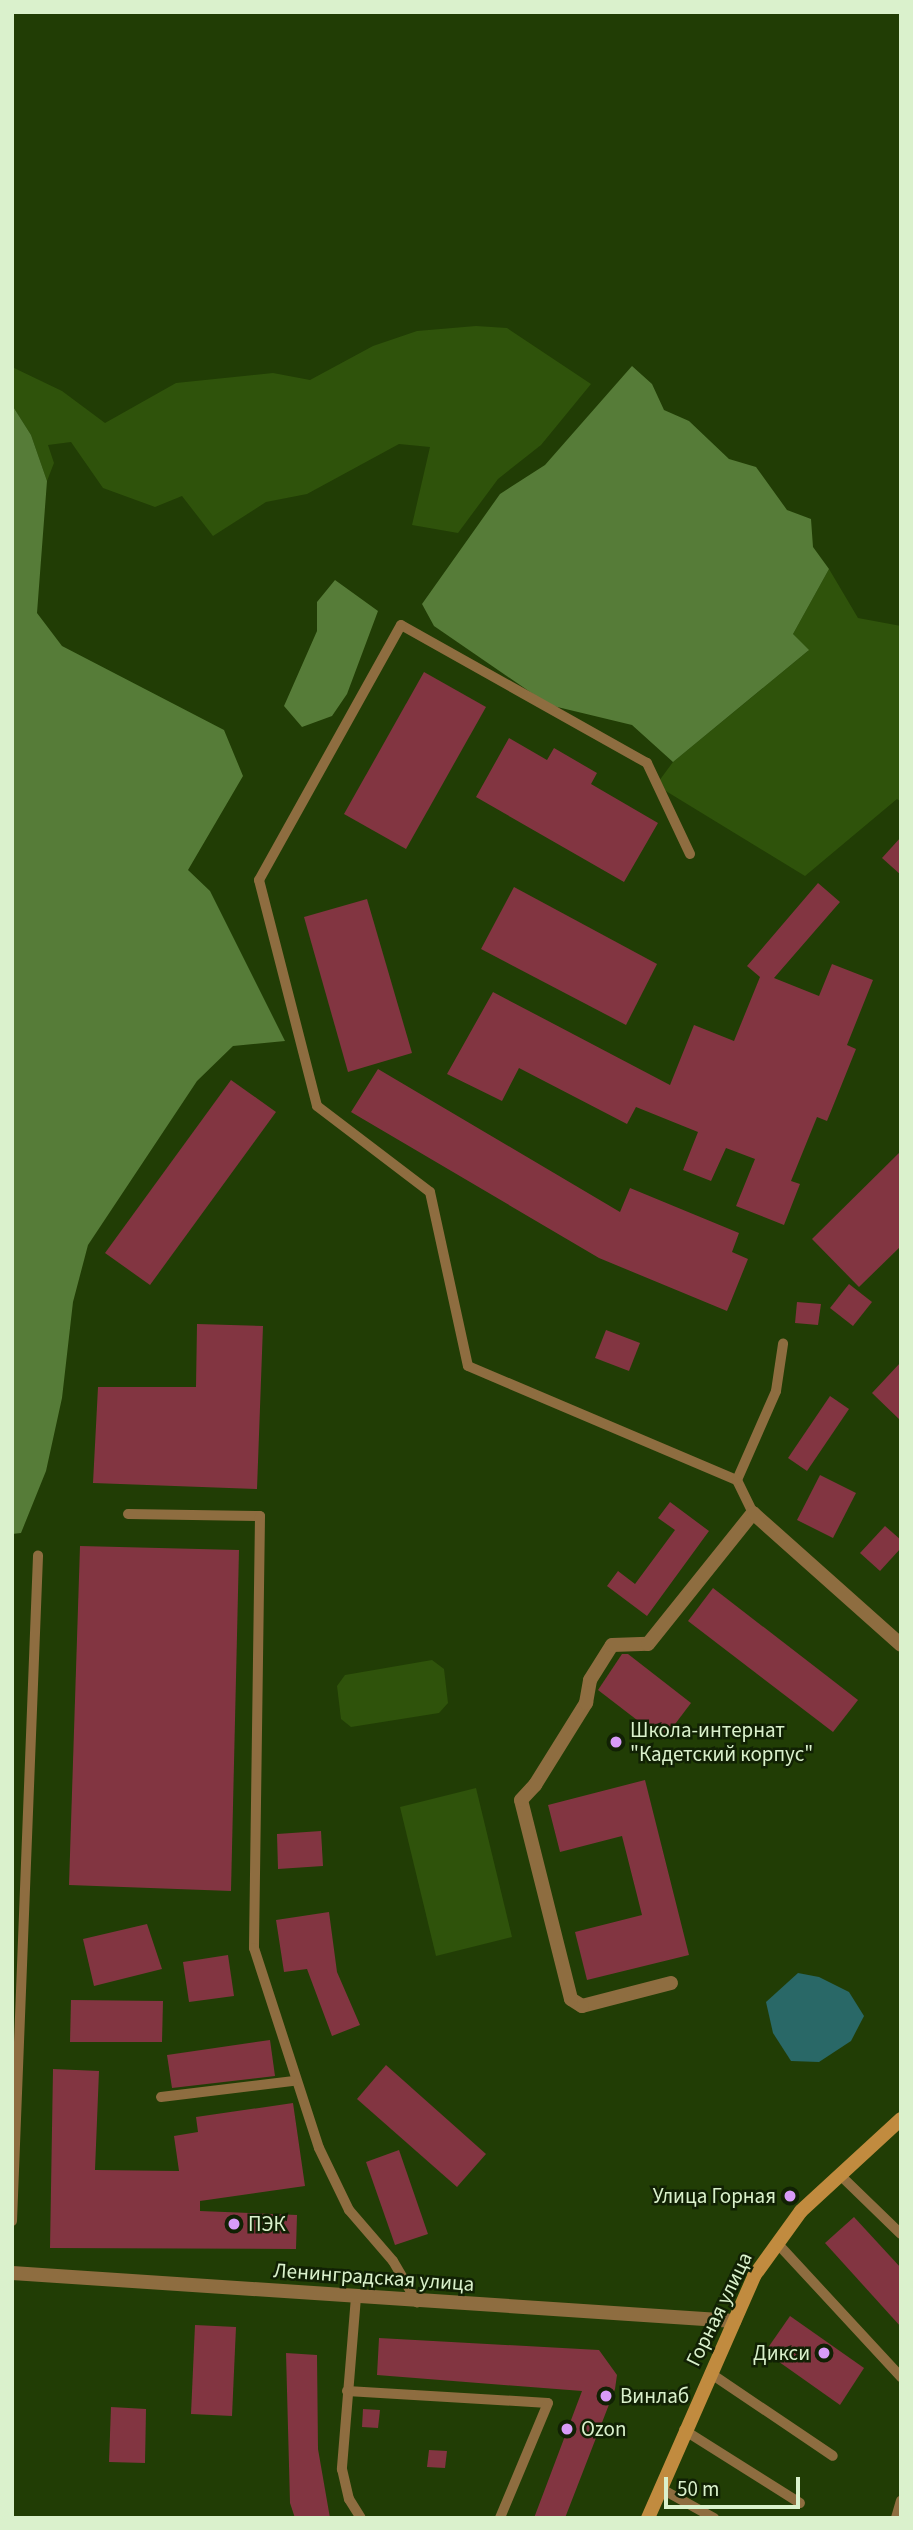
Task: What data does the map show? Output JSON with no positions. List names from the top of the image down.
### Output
{
  "streets": {
    "street": ["Ленинградская улица", "Горная улица"]
  },
  "crossings": [
    ["Ленинградская улица", "Горная улица"]
  ],
  "places": [
    "Школа-интернат \"Кадетский корпус\"",
    "Улица Горная",
    "ПЭК",
    "Дикси",
    "Винлаб",
    "Ozon"
  ],
  "scale_bar": "50 m"
}
